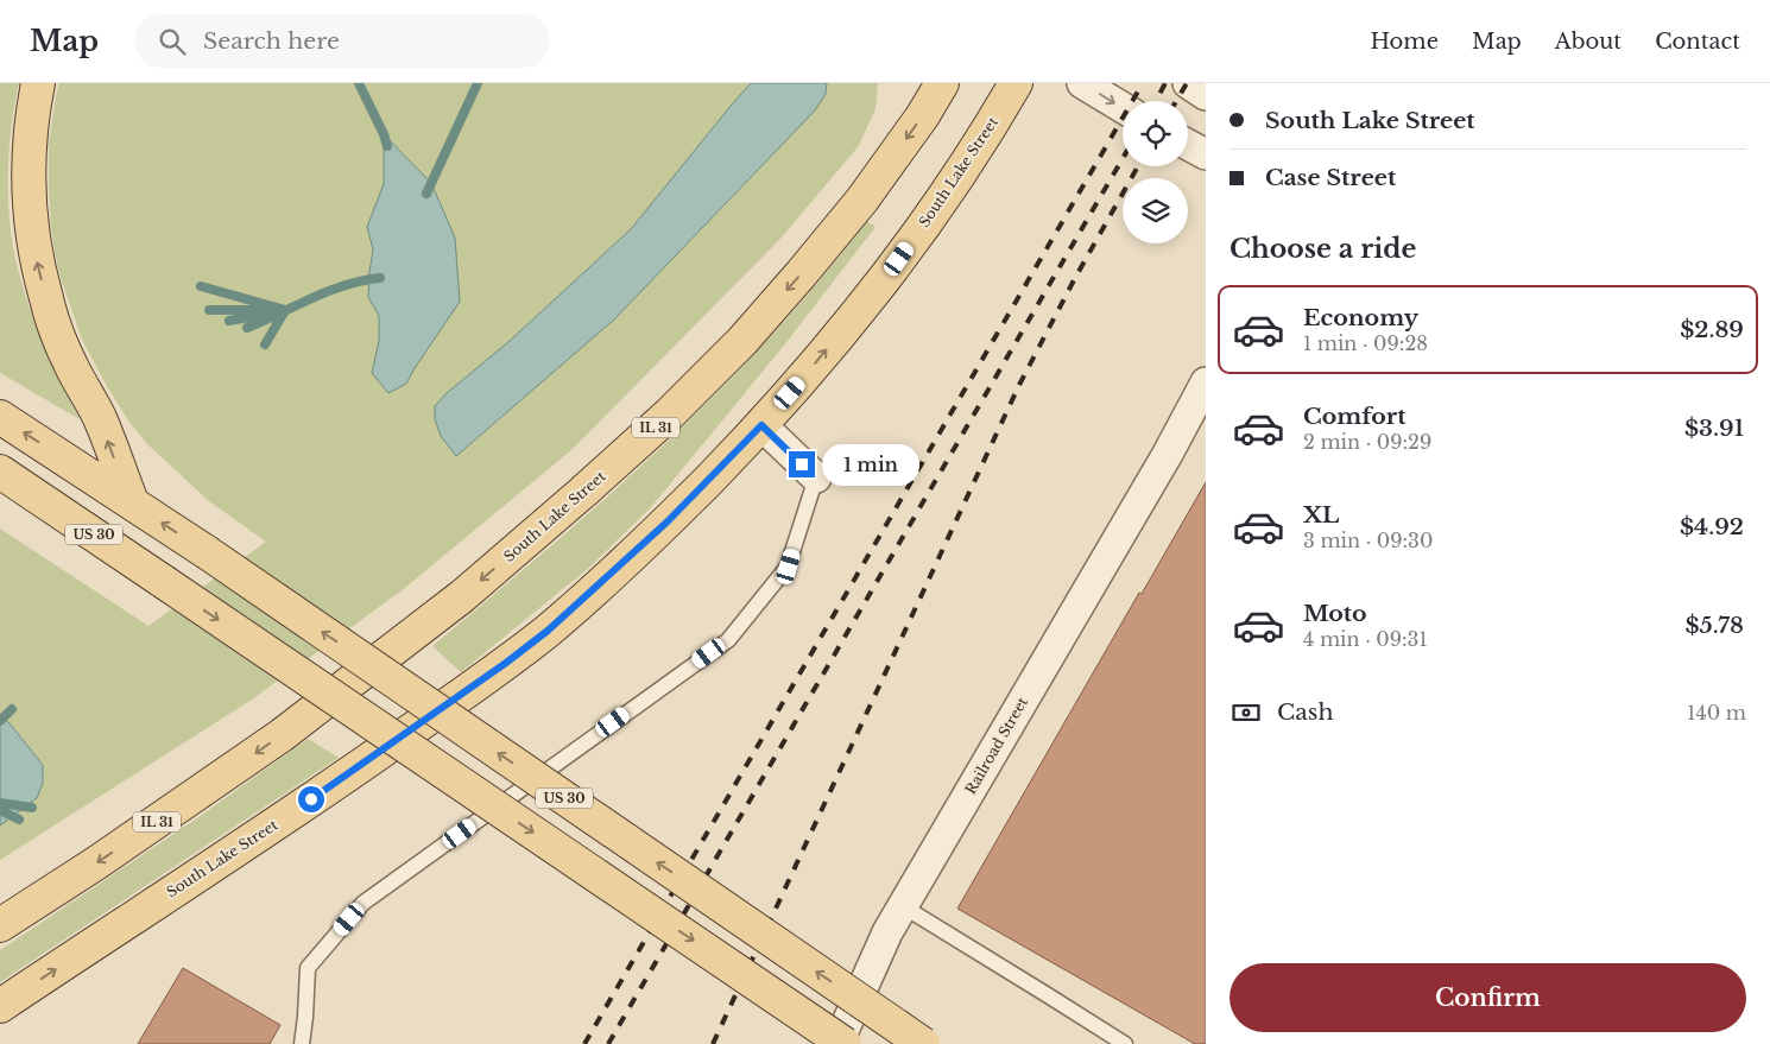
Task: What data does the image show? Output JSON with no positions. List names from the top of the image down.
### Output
{
  "streets": {
    "main road": ["South Lake Street", "IL 31", "US 30"],
    "street": ["Railroad Street"]
  },
  "page": {
    "header": "Map",
    "search": "Search here",
    "nav": [
      "Home",
      "Map",
      "About",
      "Contact"
    ],
    "banner": ["South Lake Street", "Case Street"],
    "heading": "Choose a ride",
    "list": [
      {
        "name": "Economy",
        "note": "1 min · 09:28",
        "value": "$2.89"
      },
      {
        "name": "Comfort",
        "note": "2 min · 09:29",
        "value": "$3.91"
      },
      {
        "name": "XL",
        "note": "3 min · 09:30",
        "value": "$4.92"
      },
      {
        "name": "Moto",
        "note": "4 min · 09:31",
        "value": "$5.78"
      }
    ],
    "bubble": "1 min",
    "pay": ["Cash", "140 m"],
    "buttons": "Confirm"
  }
}
